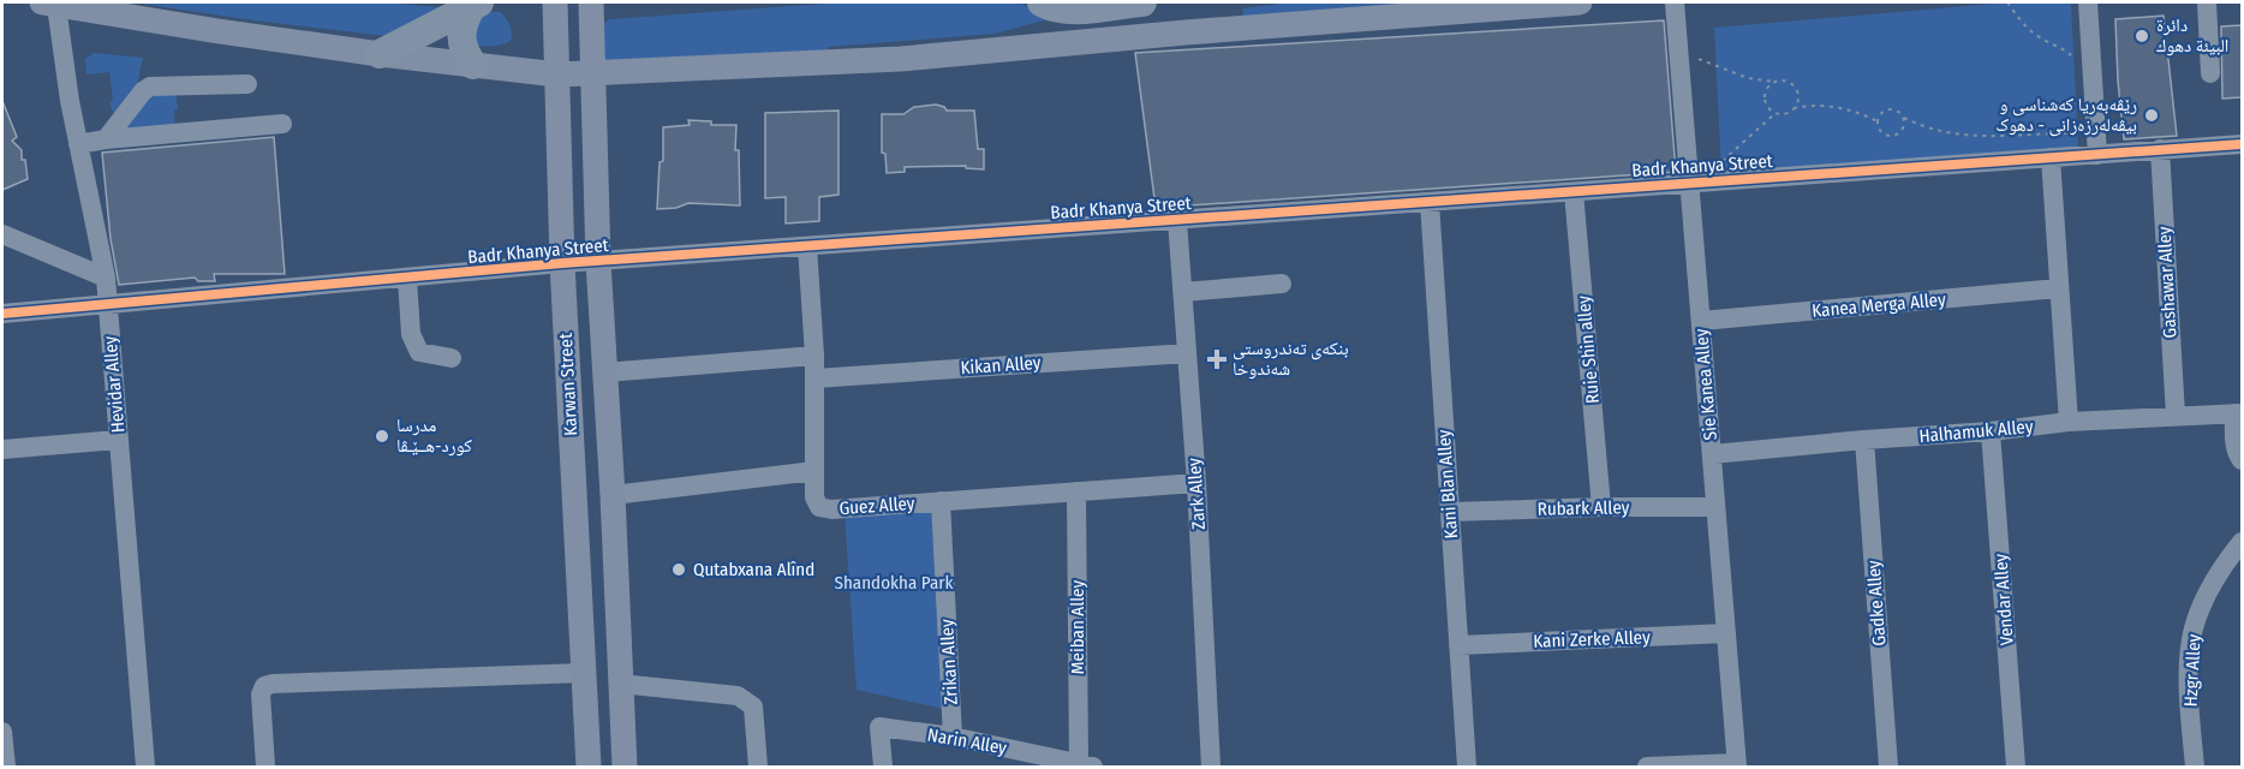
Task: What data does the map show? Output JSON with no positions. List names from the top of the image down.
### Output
{
  "streets": {
    "main road": ["Karwan Street"],
    "street": [
      "Badr Khanya Street",
      "Gashawar Alley",
      "Kanea Merga Alley",
      "Ruie Shin alley",
      "Kikan Alley",
      "Hevidar Alley",
      "Sie Kanea Alley",
      "Halhamuk Alley",
      "Kani Blan Alley",
      "Zark Alley",
      "Guez Alley",
      "Rubark Alley",
      "Vendar Alley",
      "Gadke Alley",
      "Meiban Alley",
      "Kani Zerke Alley",
      "Zrikan Alley",
      "Hzgr Alley",
      "Narin Alley"
    ]
  },
  "crossings": [
    ["Badr Khanya Street", "Gashawar Alley"],
    ["Badr Khanya Street", "Ruie Shin alley"],
    ["Badr Khanya Street", "Hevidar Alley"],
    ["Badr Khanya Street", "Karwan Street"],
    ["Badr Khanya Street", "Sie Kanea Alley"],
    ["Badr Khanya Street", "Kani Blan Alley"],
    ["Badr Khanya Street", "Zark Alley"],
    ["Badr Khanya Street", "Guez Alley"],
    ["Gashawar Alley", "Halhamuk Alley"],
    ["Kanea Merga Alley", "Sie Kanea Alley"],
    ["Ruie Shin alley", "Rubark Alley"],
    ["Kikan Alley", "Zark Alley"],
    ["Kikan Alley", "Guez Alley"],
    ["Sie Kanea Alley", "Halhamuk Alley"],
    ["Sie Kanea Alley", "Rubark Alley"],
    ["Sie Kanea Alley", "Kani Zerke Alley"],
    ["Halhamuk Alley", "Vendar Alley"],
    ["Halhamuk Alley", "Gadke Alley"],
    ["Kani Blan Alley", "Rubark Alley"],
    ["Kani Blan Alley", "Kani Zerke Alley"],
    ["Zark Alley", "Guez Alley"],
    ["Guez Alley", "Meiban Alley"],
    ["Guez Alley", "Zrikan Alley"],
    ["Meiban Alley", "Narin Alley"],
    ["Zrikan Alley", "Narin Alley"]
  ],
  "parks": ["Shandokha Park"],
  "places": {
    "other": [
      "دائرة البيئة دهوك",
      "رێڤەبەریا کەشناسی و بیڤەلەرزەزانی - دهوک",
      "مدرسا كورد-هــێـڤا",
      "Qutabxana Alînd"
    ],
    "health": ["بنکەی تەندروستی شەندوخا"]
  }
}
